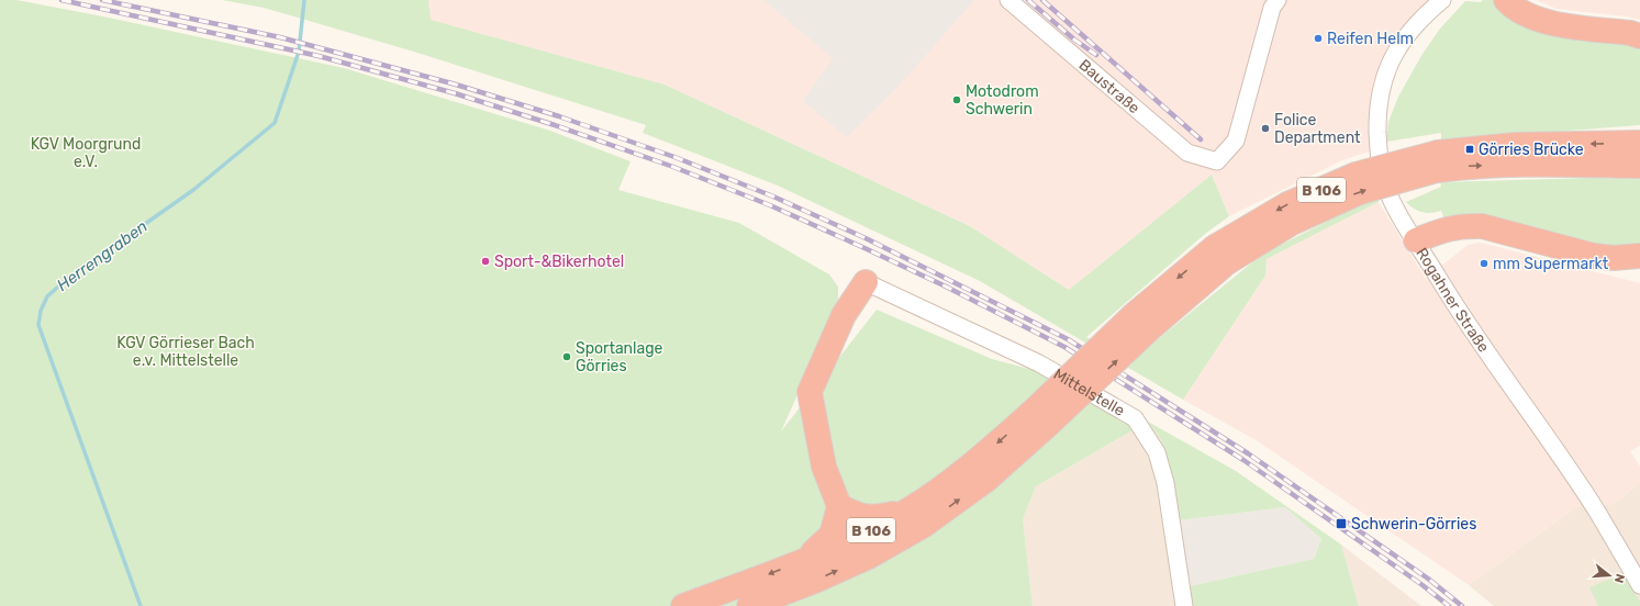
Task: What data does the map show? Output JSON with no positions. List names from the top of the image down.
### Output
{
  "streets": {
    "highway": ["B 106"],
    "street": ["Baustraße", "Rogahner Straße", "Mittelstelle"]
  },
  "water": ["Herrengraben"],
  "parks": ["KGV Moorgrund e.V.", "KGV Görrieser Bach e.v. Mittelstelle"],
  "places": {
    "other": [
      "Reifen Helm",
      "Motodrom Schwerin",
      "Folice Department",
      "Sport-&Bikerhotel",
      "mm Supermarkt",
      "Sportanlage Görries"
    ],
    "transit": ["Görries Brücke", "Schwerin-Görries"]
  },
  "north": "right"
}
